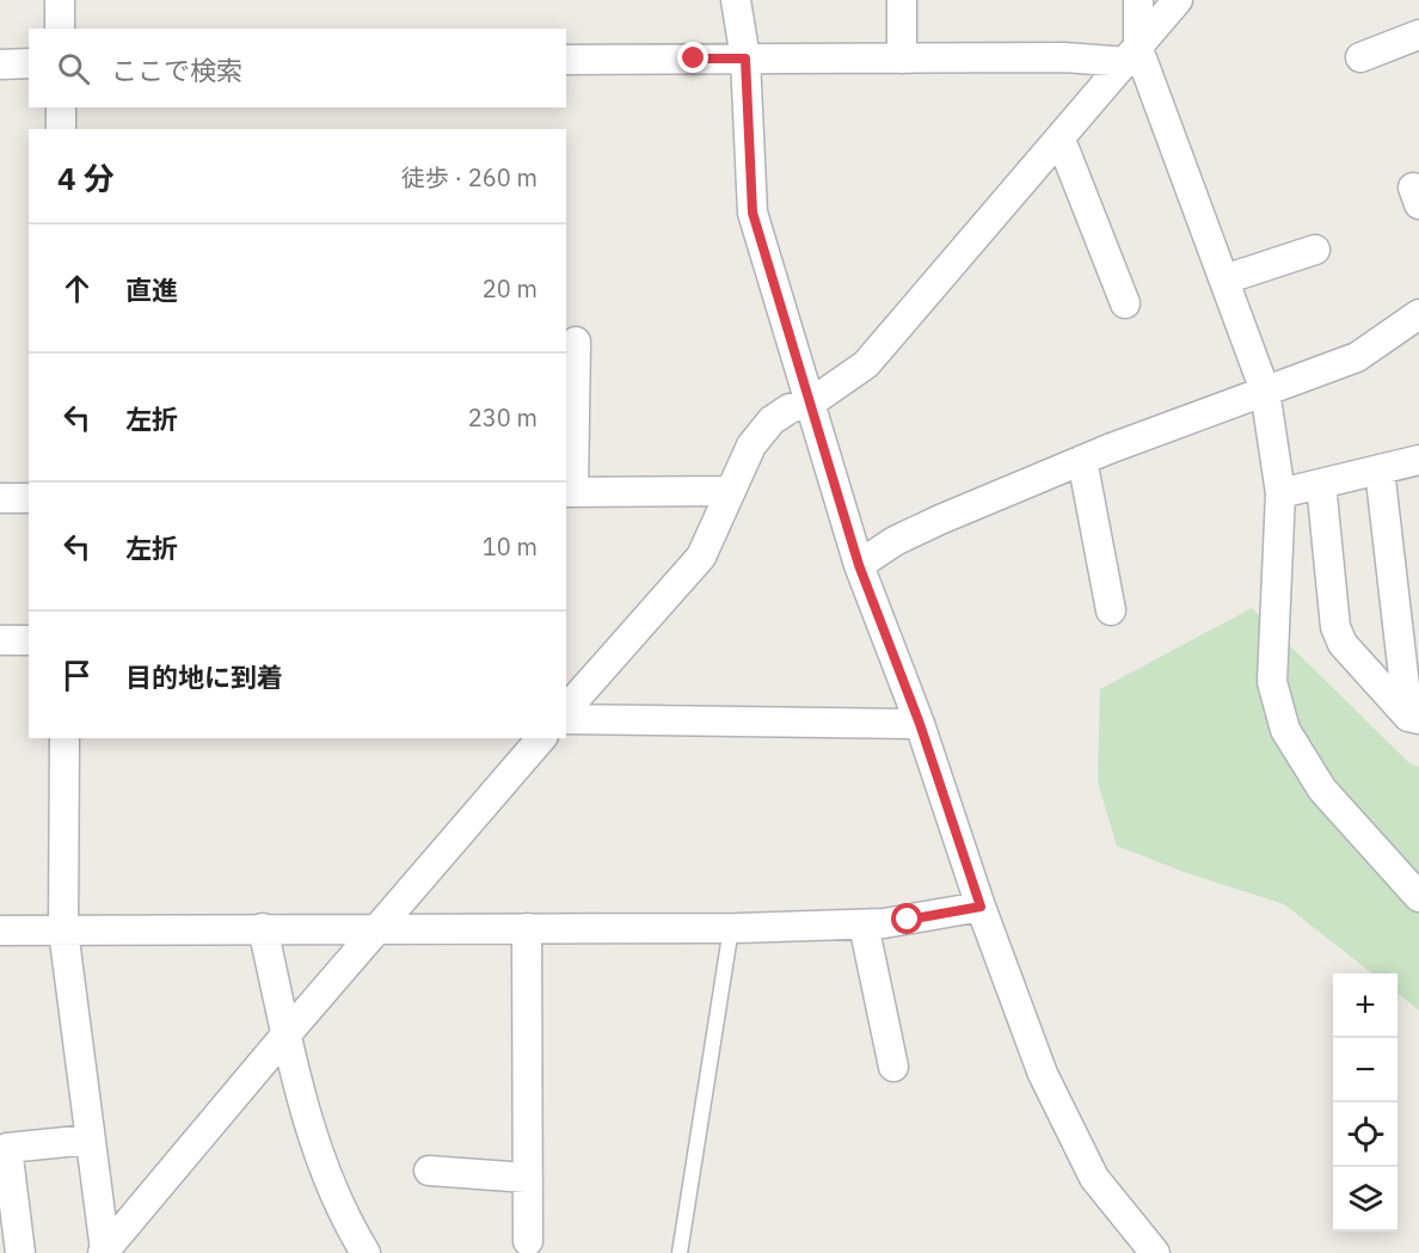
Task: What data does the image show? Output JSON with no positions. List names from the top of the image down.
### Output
{
  "page": {
    "search": "ここで検索",
    "heading": ["4 分", "徒歩 · 260 m"],
    "list": [
      ["直進", "20 m"],
      ["左折", "230 m"],
      ["左折", "10 m"],
      "目的地に到着"
    ],
    "map_buttons": ["+", "−"]
  }
}
